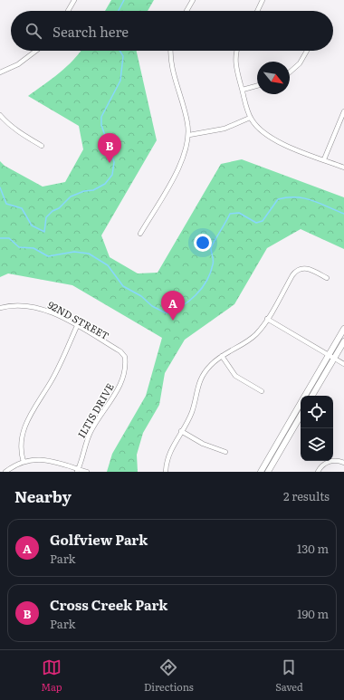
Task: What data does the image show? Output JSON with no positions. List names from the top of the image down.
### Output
{
  "streets": {
    "street": ["92ND STREET", "ILTIS DRIVE"]
  },
  "crossings": [
    ["92ND STREET", "ILTIS DRIVE"]
  ],
  "north": "bottom right",
  "page": {
    "search": "Search here",
    "pins": ["B", "A"],
    "heading": ["Nearby", "2 results"],
    "list": [
      {
        "mark": "A",
        "name": "Golfview Park",
        "note": "Park",
        "value": "130 m"
      },
      {
        "mark": "B",
        "name": "Cross Creek Park",
        "note": "Park",
        "value": "190 m"
      }
    ],
    "nav": ["Map", "Directions", "Saved"]
  }
}
